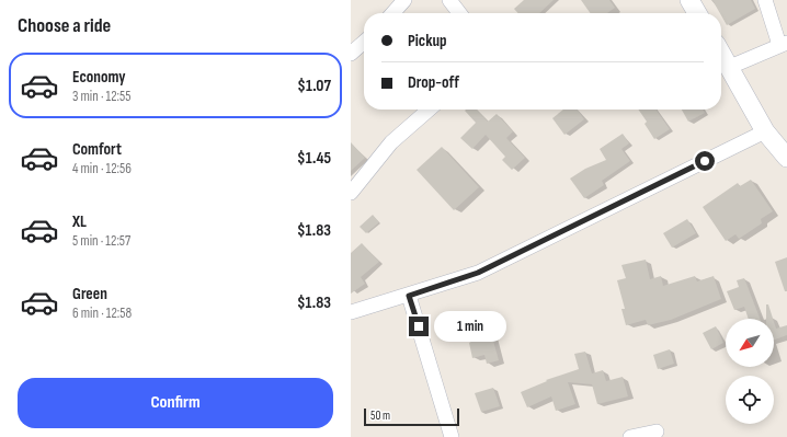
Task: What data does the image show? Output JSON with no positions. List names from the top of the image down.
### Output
{
  "scale_bar": "50 m",
  "north": "bottom left",
  "page": {
    "heading": "Choose a ride",
    "banner": ["Pickup", "Drop-off"],
    "list": [
      {
        "name": "Economy",
        "note": "3 min · 12:55",
        "value": "$1.07"
      },
      {
        "name": "Comfort",
        "note": "4 min · 12:56",
        "value": "$1.45"
      },
      {
        "name": "XL",
        "note": "5 min · 12:57",
        "value": "$1.83"
      },
      {
        "name": "Green",
        "note": "6 min · 12:58",
        "value": "$1.83"
      }
    ],
    "bubble": "1 min",
    "buttons": "Confirm",
    "scale": "50 m"
  }
}
